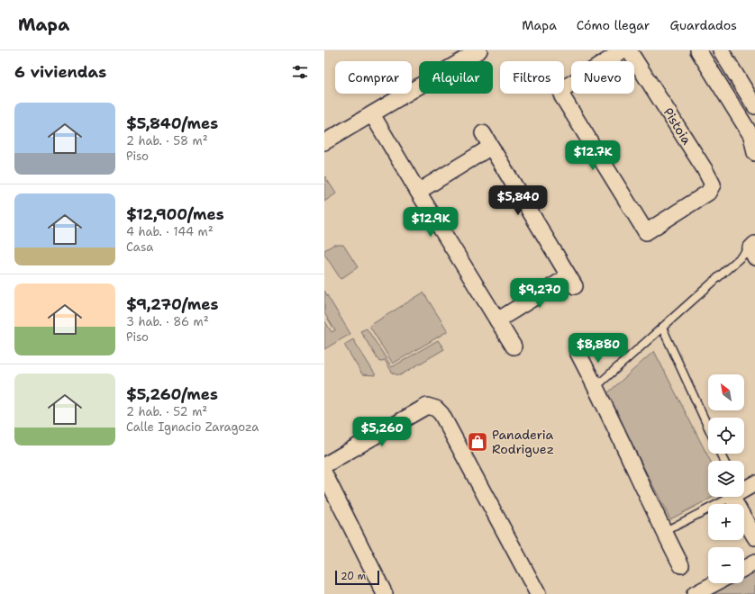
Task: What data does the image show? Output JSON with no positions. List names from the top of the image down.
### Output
{
  "streets": {
    "street": ["Pistoia"]
  },
  "places": {
    "shop": ["Panaderia Rodriguez"]
  },
  "scale_bar": "20 m",
  "north": "top left",
  "page": {
    "header": "Mapa",
    "nav": ["Mapa", "Cómo llegar", "Guardados"],
    "heading": "6 viviendas",
    "chip": [
      "Comprar",
      "Alquilar",
      "Filtros",
      "Nuevo"
    ],
    "list": [
      {
        "name": "$5,840/mes",
        "note": "2 hab. · 58 m² · Piso"
      },
      {
        "name": "$12,900/mes",
        "note": "4 hab. · 144 m² · Casa"
      },
      {
        "name": "$9,270/mes",
        "note": "3 hab. · 86 m² · Piso"
      },
      {
        "name": "$5,260/mes",
        "note": "2 hab. · 52 m² · Calle Ignacio Zaragoza"
      }
    ],
    "price": [
      "$12.7K",
      "$5,840",
      "$12.9K",
      "$9,270",
      "$8,880",
      "$5,260"
    ],
    "map_buttons": ["+", "−"],
    "scale": "20 m"
  }
}
